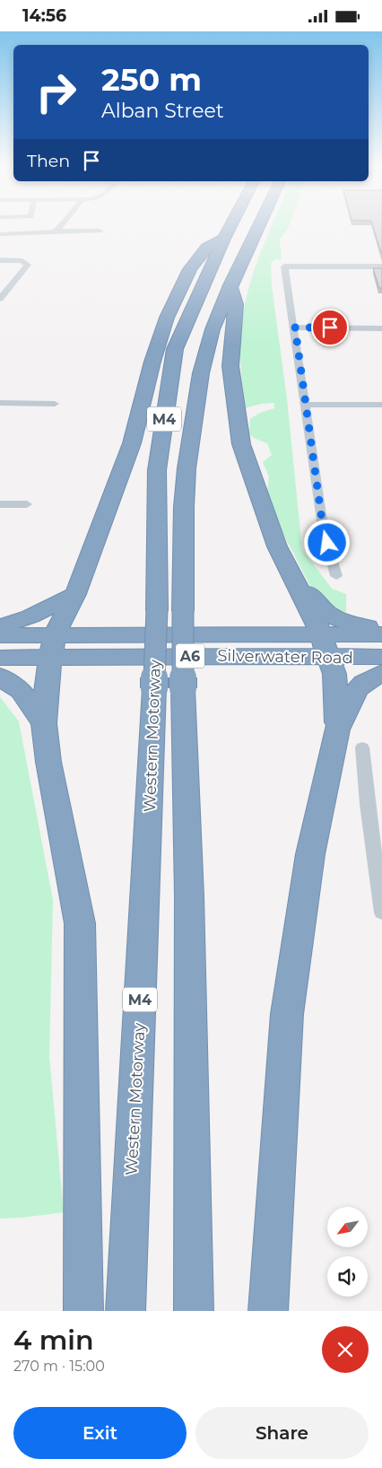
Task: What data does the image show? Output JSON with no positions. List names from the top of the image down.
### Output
{
  "streets": {
    "highway": [
      "M4",
      "A6",
      "Silverwater Road",
      "Western Motorway"
    ]
  },
  "north": "bottom left",
  "page": {
    "status": "14:56",
    "turn": ["250 m", "Alban Street"],
    "then": "Then",
    "heading": ["4 min", "270 m · 15:00"],
    "buttons": ["Exit", "Share"]
  }
}
